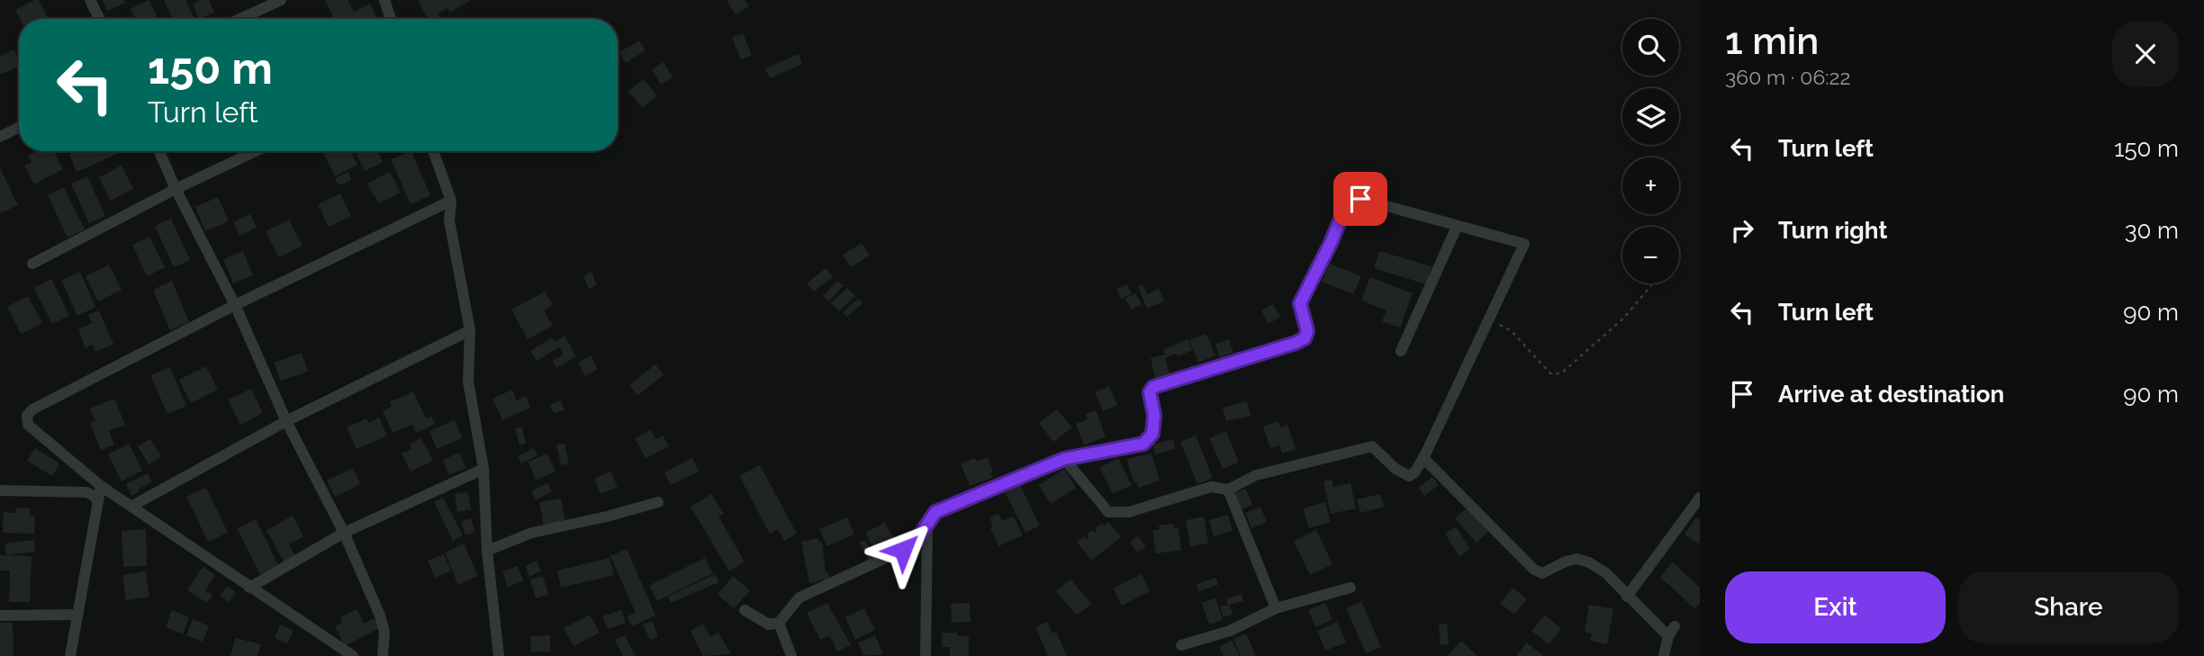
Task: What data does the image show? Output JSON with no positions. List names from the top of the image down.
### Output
{
  "page": {
    "heading": ["1 min", "360 m · 06:22"],
    "map_buttons": ["+", "−"],
    "turn": ["150 m", "Turn left"],
    "list": [
      {
        "name": "Turn left",
        "value": "150 m"
      },
      {
        "name": "Turn right",
        "value": "30 m"
      },
      {
        "name": "Turn left",
        "value": "90 m"
      },
      {
        "name": "Arrive at destination",
        "value": "90 m"
      }
    ],
    "buttons": ["Exit", "Share"]
  }
}
